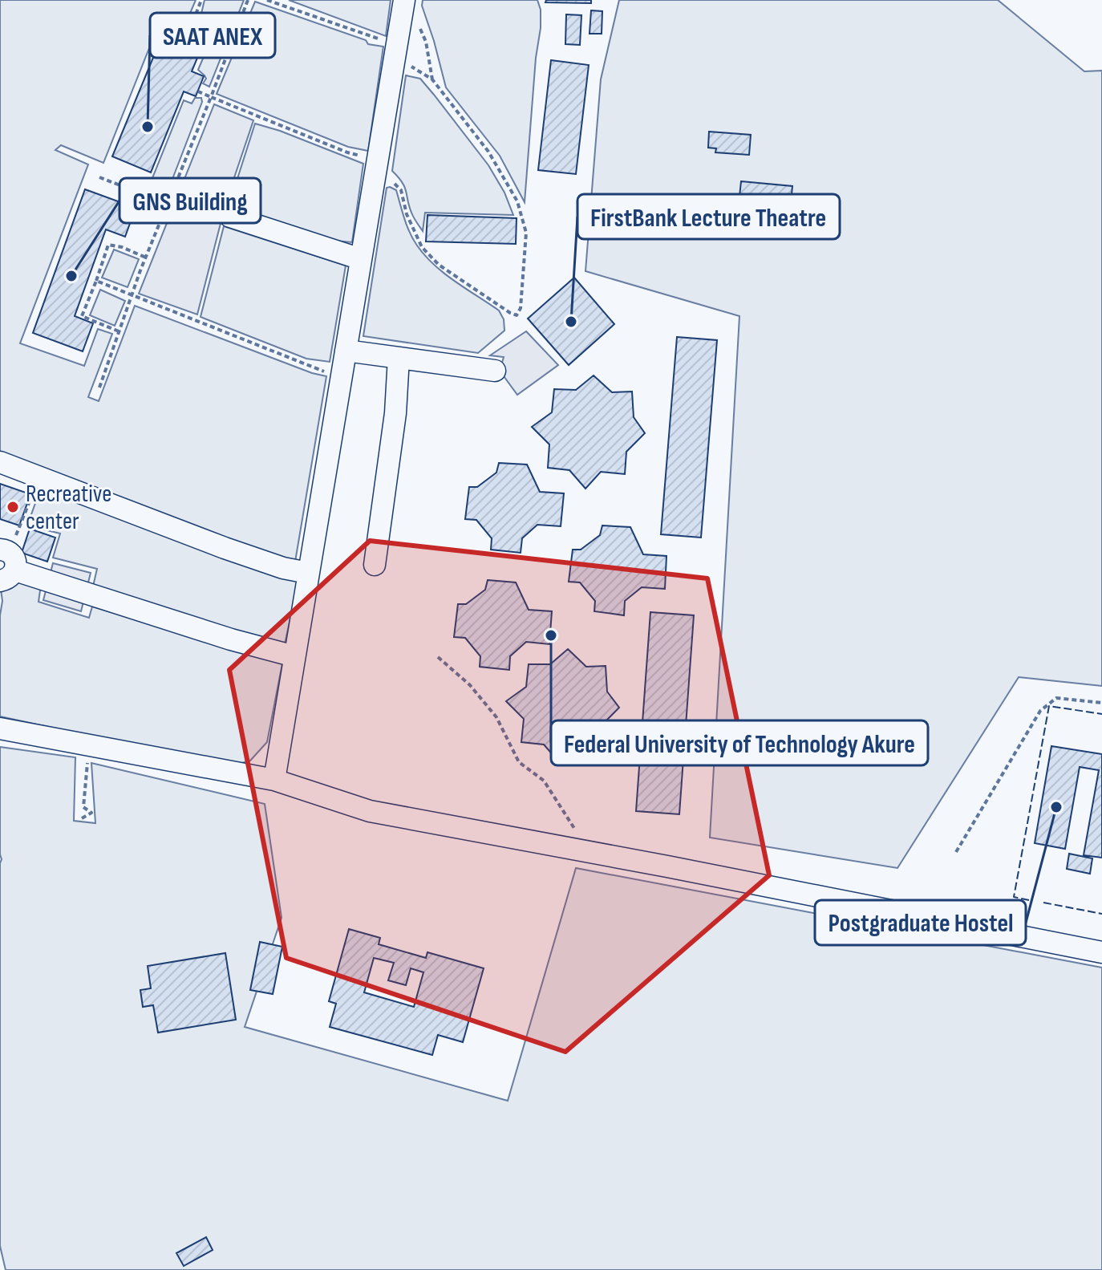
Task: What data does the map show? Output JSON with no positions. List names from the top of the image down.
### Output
{
  "places": [
    "SAAT ANEX",
    "GNS Building",
    "FirstBank Lecture Theatre",
    "Recreative center",
    "Federal University of Technology Akure",
    "Postgraduate Hostel"
  ]
}
